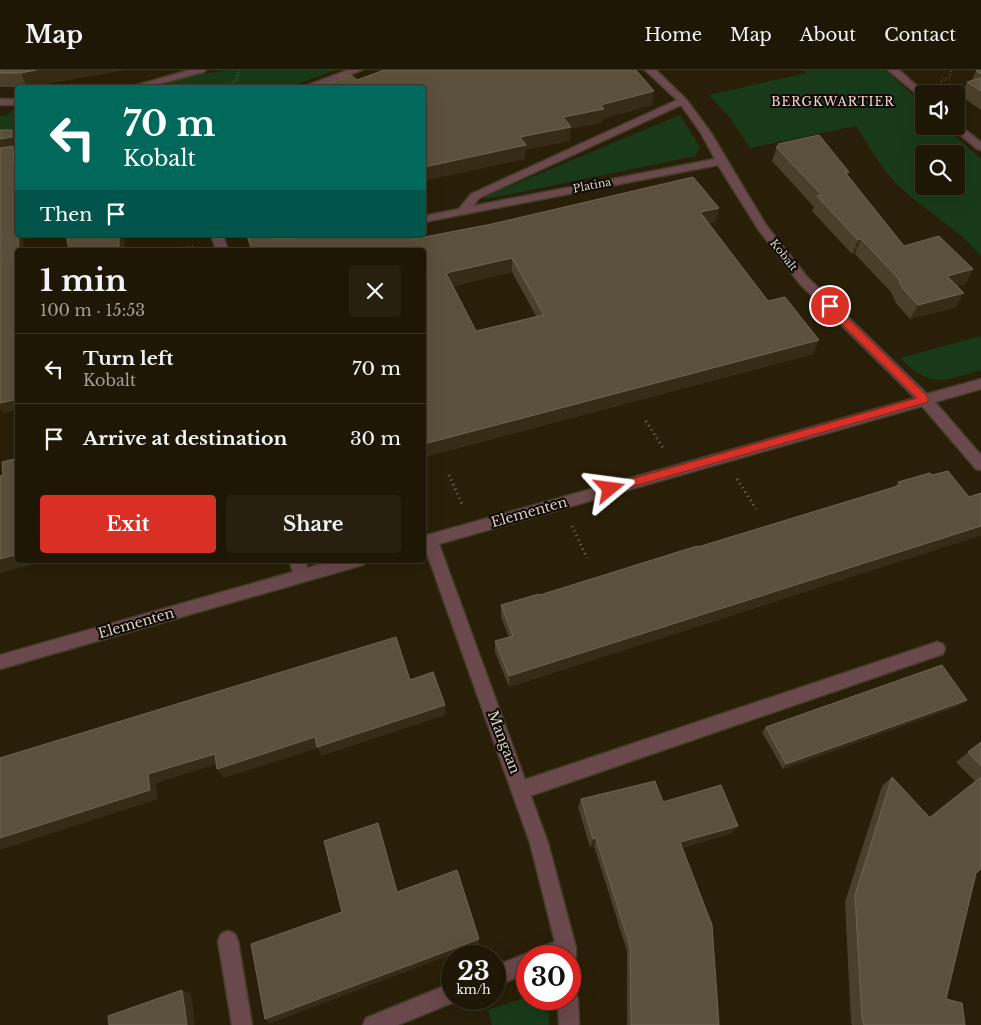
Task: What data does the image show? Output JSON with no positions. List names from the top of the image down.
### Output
{
  "streets": {
    "street": [
      "Platina",
      "Kobalt",
      "Elementen",
      "Mangaan"
    ]
  },
  "crossings": [
    ["Platina", "Kobalt"],
    ["Kobalt", "Elementen"],
    ["Elementen", "Mangaan"]
  ],
  "districts": ["BERGKWARTIER"],
  "page": {
    "header": "Map",
    "nav": [
      "Home",
      "Map",
      "About",
      "Contact"
    ],
    "turn": ["70 m", "Kobalt"],
    "then": "Then",
    "heading": ["1 min", "100 m · 15:53"],
    "list": [
      {
        "name": "Turn left",
        "note": "Kobalt",
        "value": "70 m"
      },
      {
        "name": "Arrive at destination",
        "value": "30 m"
      }
    ],
    "buttons": ["Exit", "Share"],
    "speed": "23 km/h",
    "limit": "30"
  }
}
